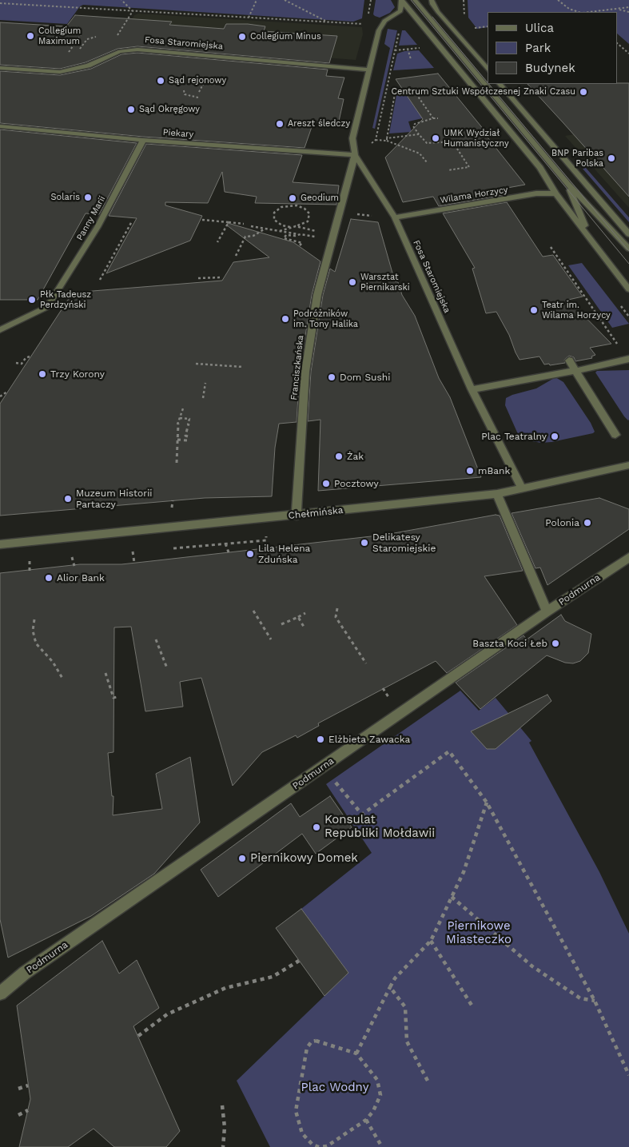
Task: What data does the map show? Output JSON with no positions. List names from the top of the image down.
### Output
{
  "streets": {
    "street": [
      "Fosa Staromiejska",
      "Piekary",
      "Wilama Horzycy",
      "Panny Marii",
      "Franciszkańska",
      "Chełmińska",
      "Podmurna"
    ]
  },
  "crossings": [
    ["Fosa Staromiejska", "Piekary"],
    ["Fosa Staromiejska", "Wilama Horzycy"],
    ["Fosa Staromiejska", "Franciszkańska"],
    ["Fosa Staromiejska", "Chełmińska"],
    ["Piekary", "Panny Marii"],
    ["Piekary", "Franciszkańska"],
    ["Franciszkańska", "Chełmińska"]
  ],
  "parks": ["Piernikowe Miasteczko", "Plac Wodny"],
  "places": [
    "Collegium Maximum",
    "Collegium Minus",
    "Sąd rejonowy",
    "Centrum Sztuki Współczesnej Znaki Czasu",
    "Sąd Okręgowy",
    "Areszt śledczy",
    "UMK Wydział Humanistyczny",
    "BNP Paribas Polska",
    "Solaris",
    "Geodium",
    "Warsztat Piernikarski",
    "Płk Tadeusz Perdzyński",
    "Teatr im. Wilama Horzycy",
    "Podróżników im. Tony Halika",
    "Trzy Korony",
    "Dom Sushi",
    "Plac Teatralny",
    "Żak",
    "mBank",
    "Pocztowy",
    "Muzeum Historii Partaczy",
    "Polonia",
    "Delikatesy Staromiejskie",
    "Lila Helena Zduńska",
    "Alior Bank",
    "Baszta Koci Łeb",
    "Elżbieta Zawacka",
    "Konsulat Republiki Mołdawii",
    "Piernikowy Domek"
  ],
  "legend": ["Ulica", "Park", "Budynek"]
}
